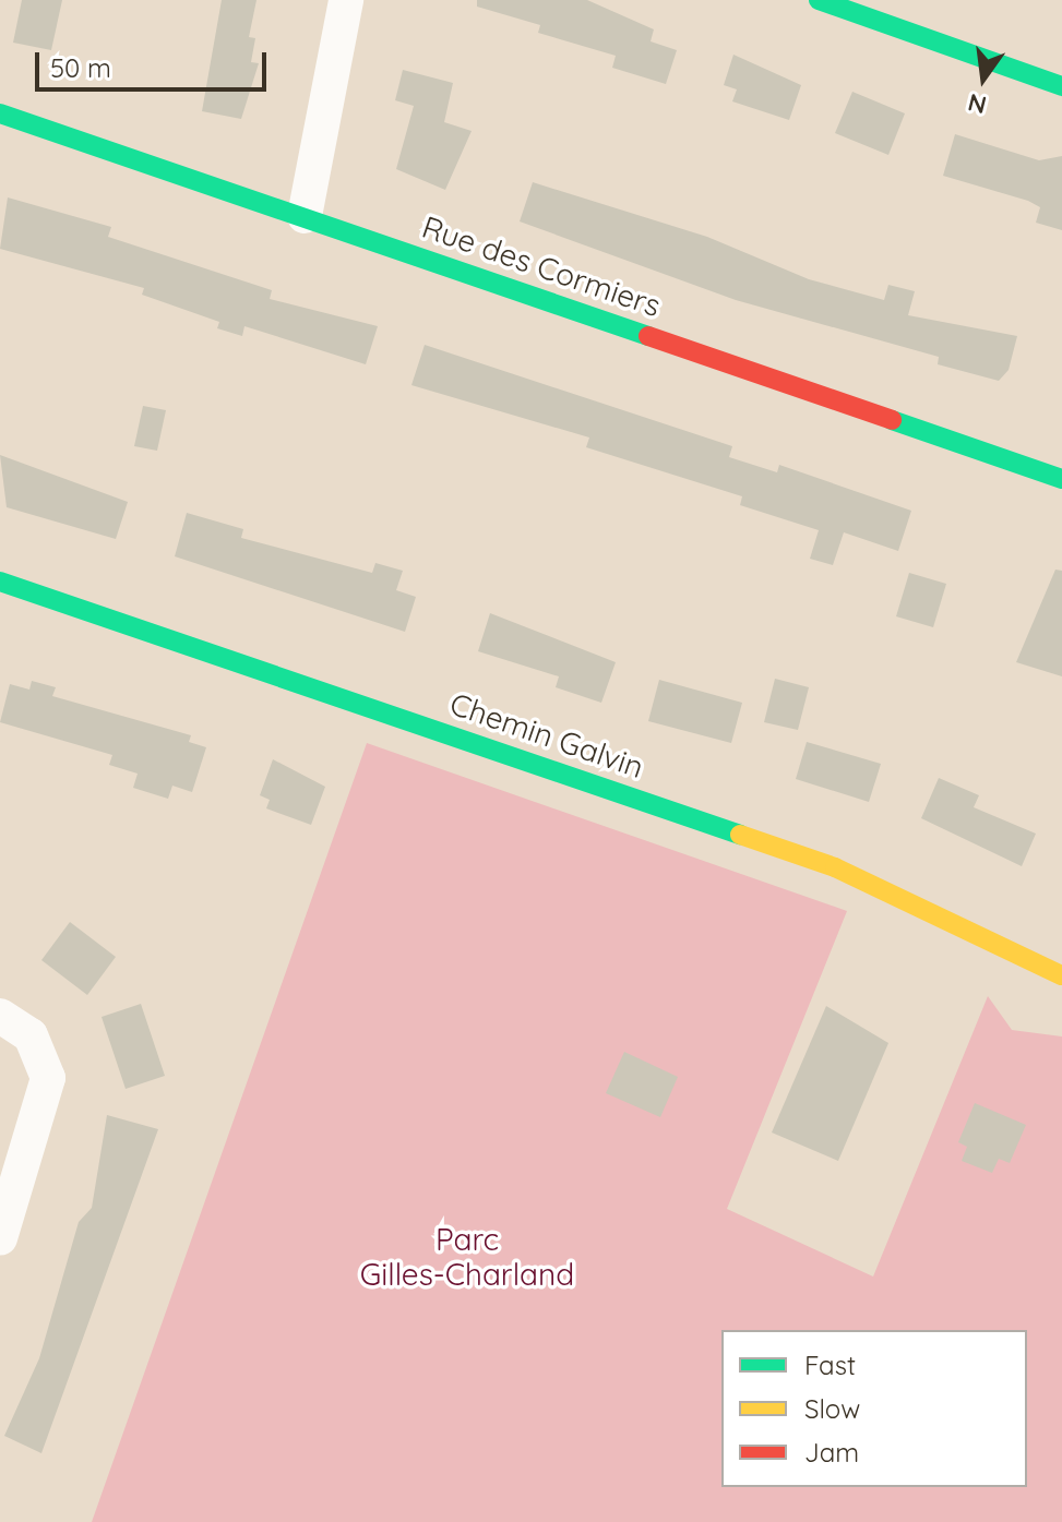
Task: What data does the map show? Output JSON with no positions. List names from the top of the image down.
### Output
{
  "streets": {
    "street": ["Rue des Cormiers", "Chemin Galvin"]
  },
  "parks": ["Parc Gilles-Charland"],
  "legend": ["Fast", "Slow", "Jam"],
  "scale_bar": "50 m",
  "north": "bottom"
}
